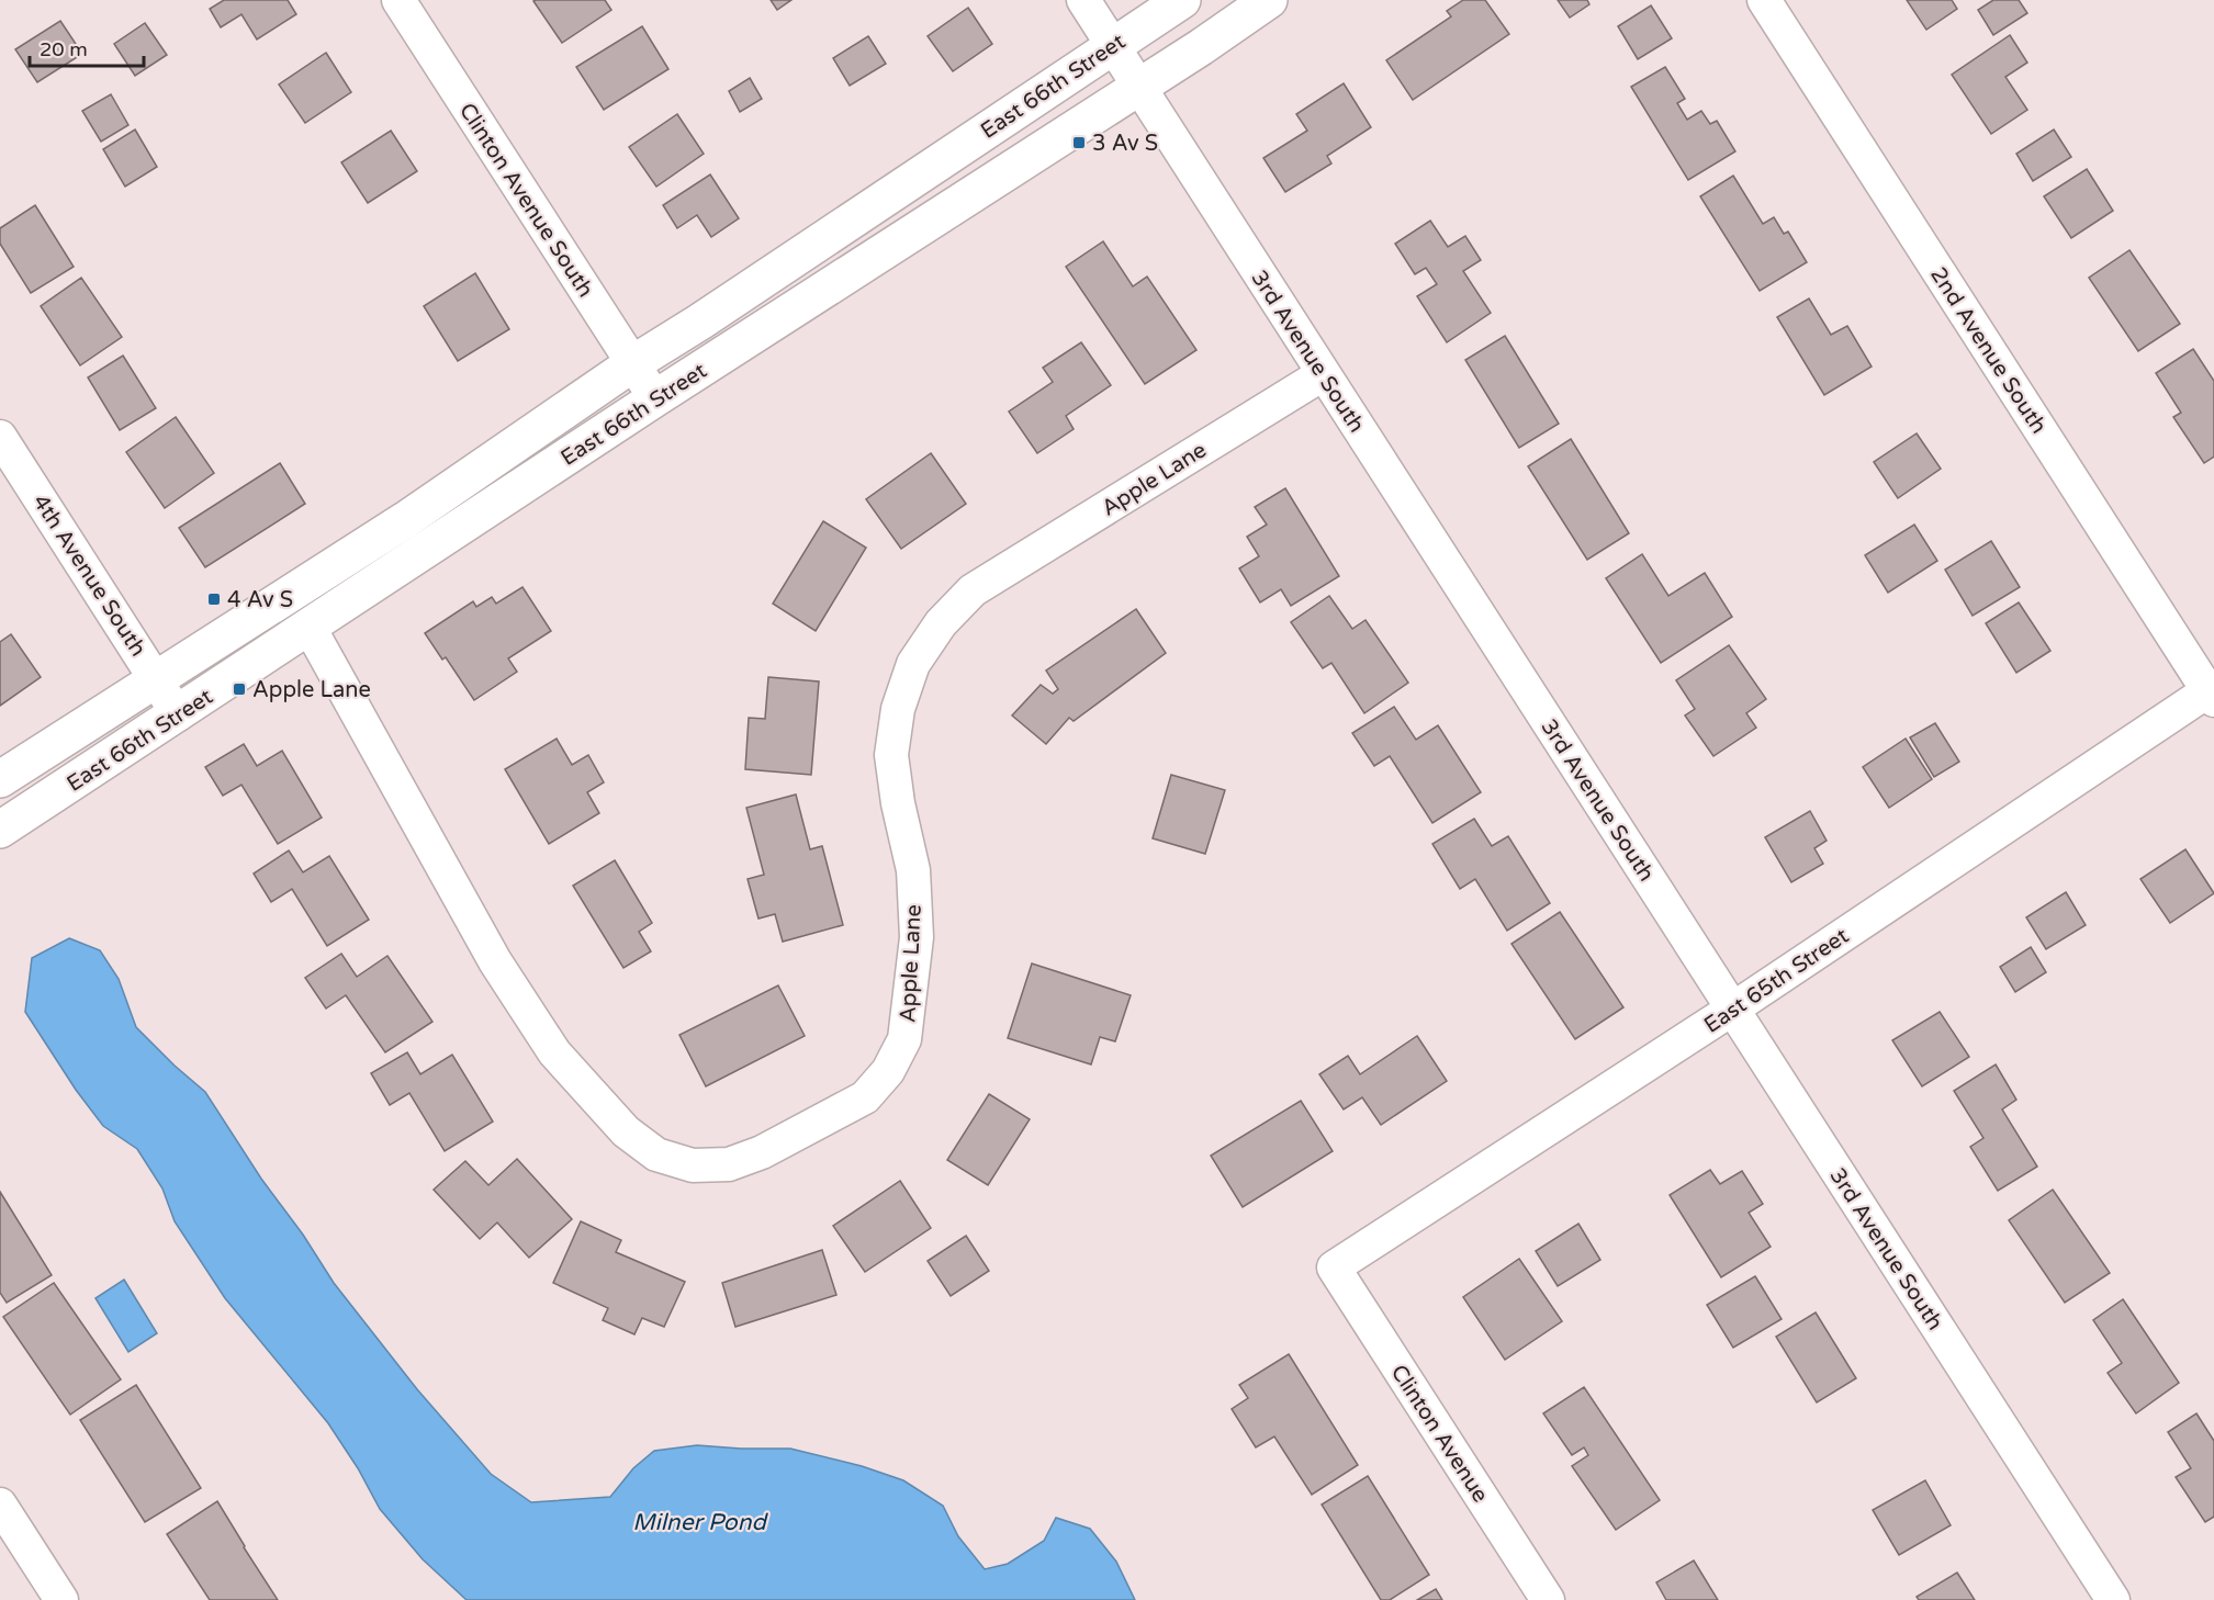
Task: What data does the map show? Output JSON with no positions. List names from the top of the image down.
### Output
{
  "streets": {
    "main road": ["East 66th Street"],
    "street": [
      "Clinton Avenue South",
      "2nd Avenue South",
      "3rd Avenue South",
      "Apple Lane",
      "4th Avenue South",
      "East 65th Street",
      "Clinton Avenue"
    ]
  },
  "crossings": [
    ["East 66th Street", "Clinton Avenue South"],
    ["East 66th Street", "3rd Avenue South"],
    ["East 66th Street", "Apple Lane"],
    ["East 66th Street", "4th Avenue South"],
    ["2nd Avenue South", "East 65th Street"],
    ["3rd Avenue South", "Apple Lane"],
    ["3rd Avenue South", "East 65th Street"],
    ["East 65th Street", "Clinton Avenue"]
  ],
  "water": ["Milner Pond"],
  "places": {
    "transit": ["3 Av S", "4 Av S", "Apple Lane"]
  },
  "scale_bar": "20 m"
}
